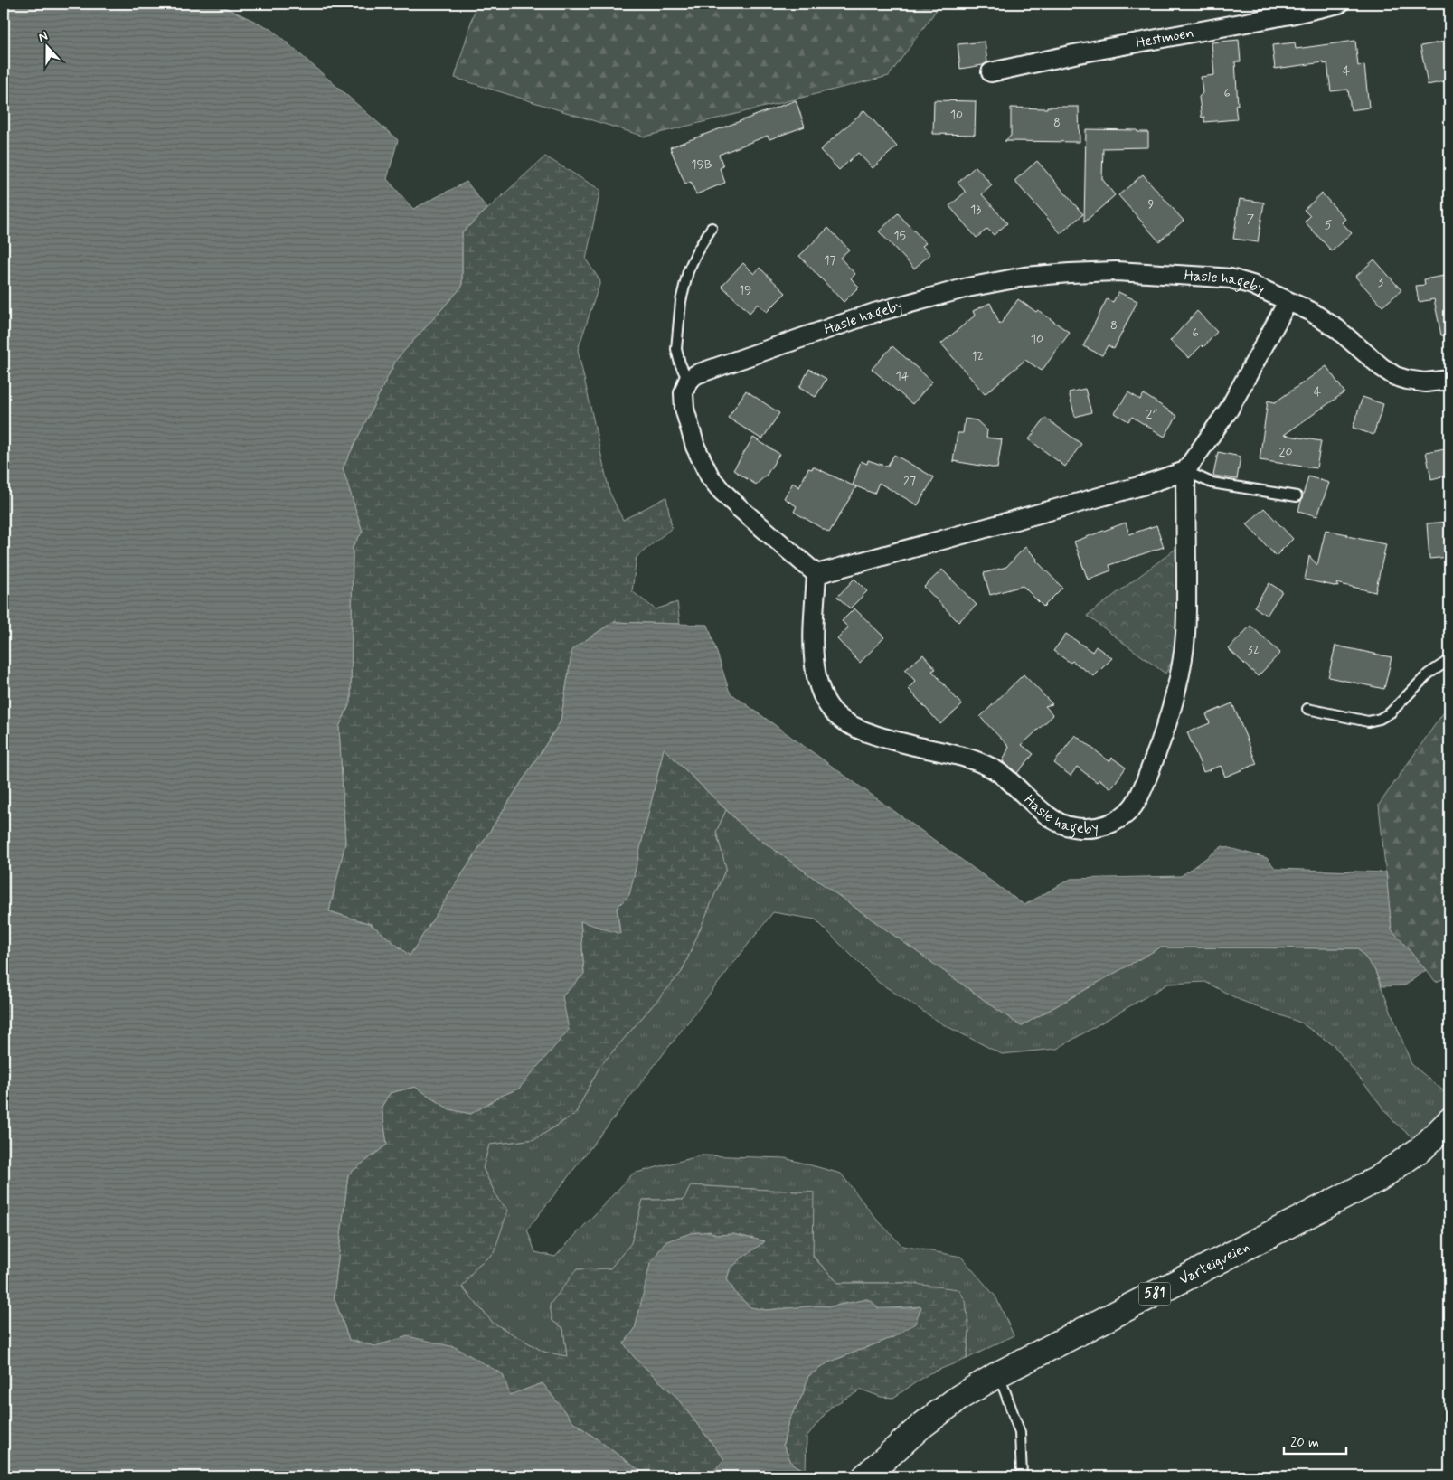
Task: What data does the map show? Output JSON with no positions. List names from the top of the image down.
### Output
{
  "streets": {
    "main road": ["Varteigveien", "581"],
    "street": ["Hestmoen", "Hasle hageby"]
  },
  "house_numbers": [
    "4",
    "6",
    "10",
    "8",
    "19B",
    "9",
    "13",
    "7",
    "5",
    "15",
    "17",
    "3",
    "19",
    "8",
    "6",
    "10",
    "12",
    "14",
    "4",
    "21",
    "20",
    "27",
    "32"
  ],
  "scale_bar": "20 m",
  "north": "top"
}
